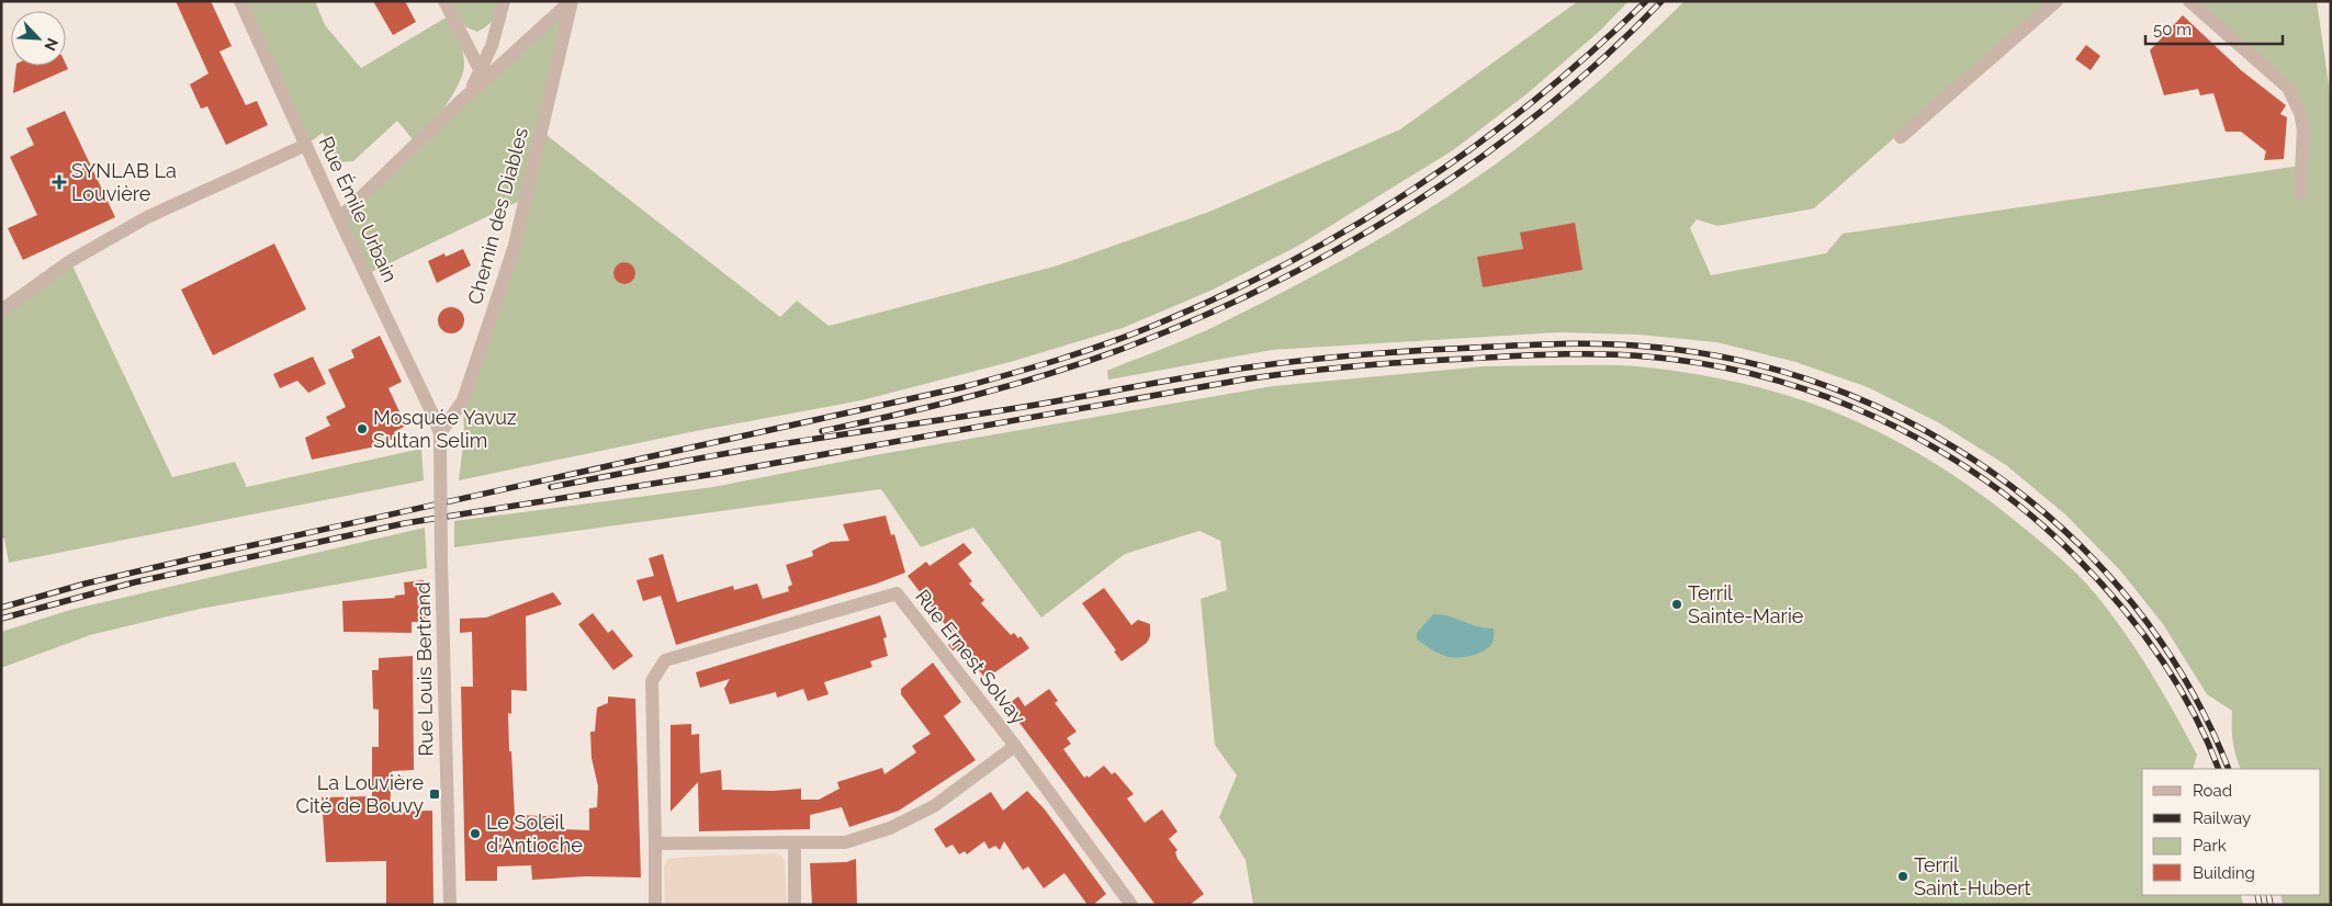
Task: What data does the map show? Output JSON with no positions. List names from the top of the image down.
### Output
{
  "streets": {
    "street": [
      "Rue Émile Urbain",
      "Chemin des Diables",
      "Rue Ernest Solvay",
      "Rue Louis Bertrand"
    ]
  },
  "crossings": [
    ["Rue Émile Urbain", "Chemin des Diables"],
    ["Rue Émile Urbain", "Rue Louis Bertrand"],
    ["Chemin des Diables", "Rue Louis Bertrand"]
  ],
  "places": {
    "health": ["SYNLAB La Louvière"],
    "other": [
      "Mosquée Yavuz Sultan Selim",
      "Terril Sainte-Marie",
      "Le Soleil d'Antioche",
      "Terril Saint-Hubert"
    ],
    "transit": ["La Louvière Cité de Bouvy"]
  },
  "legend": [
    "Road",
    "Railway",
    "Park",
    "Building"
  ],
  "scale_bar": "50 m",
  "north": "bottom right"
}
